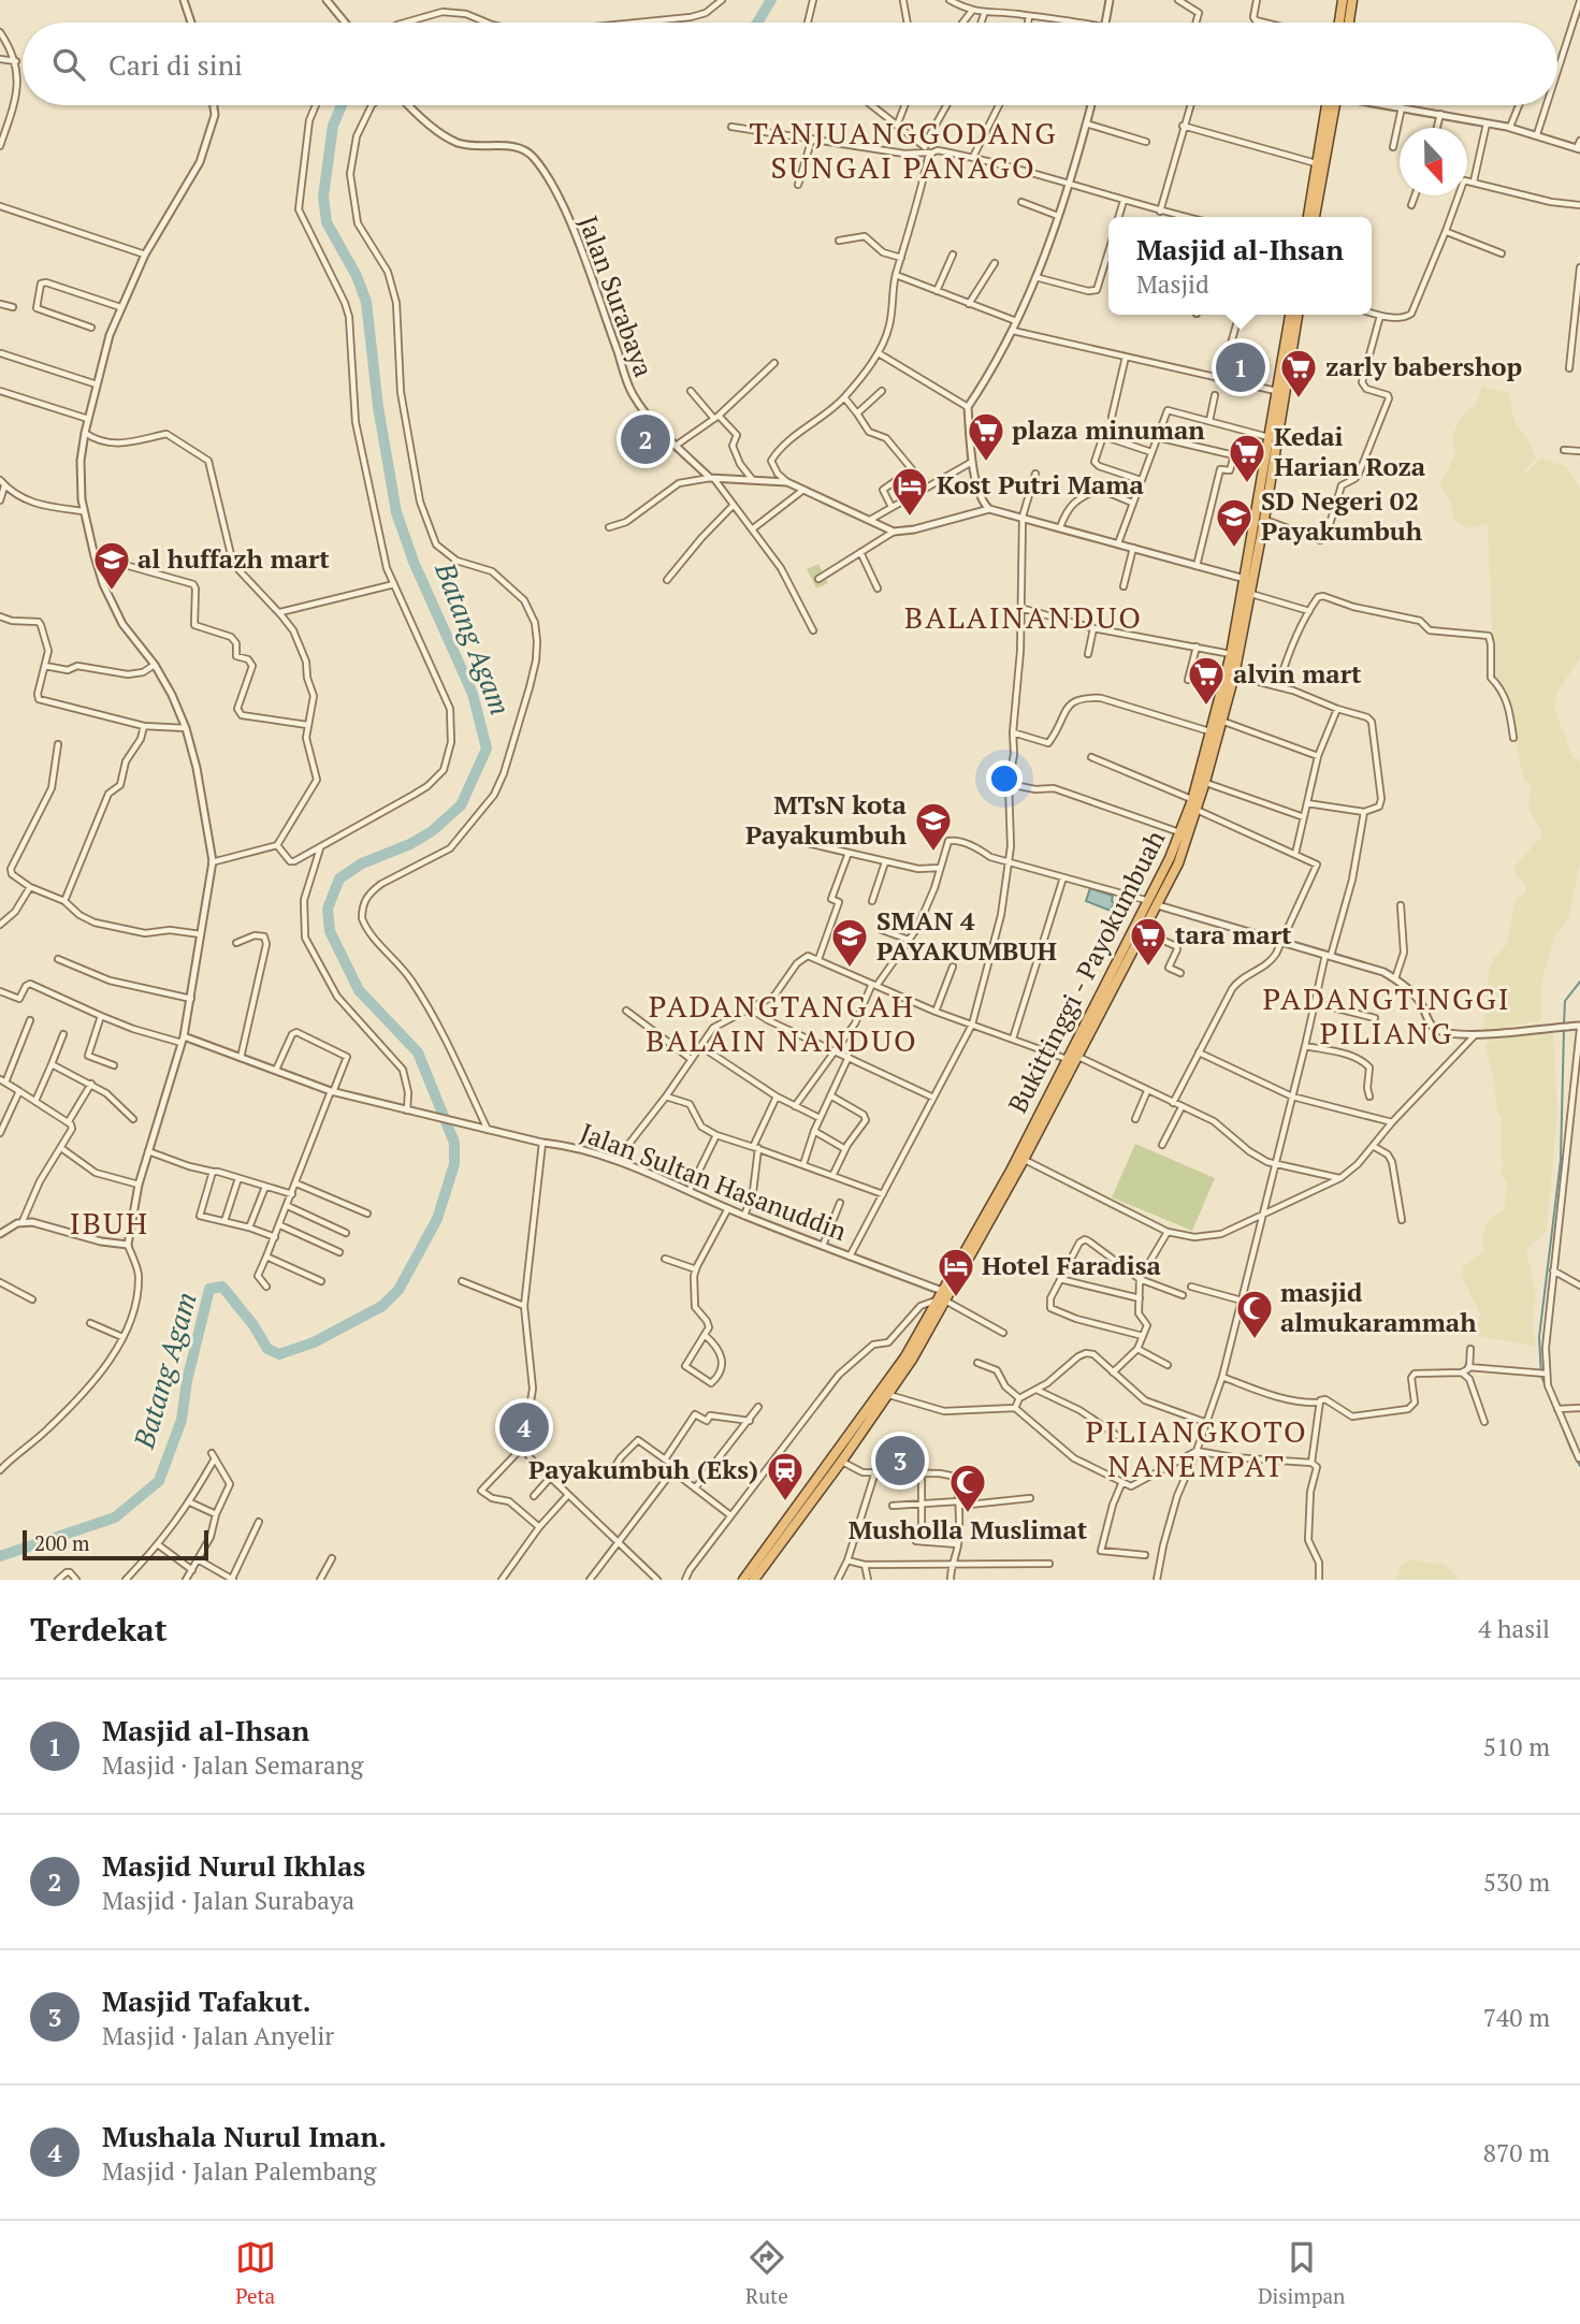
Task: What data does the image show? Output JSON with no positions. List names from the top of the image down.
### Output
{
  "streets": {
    "highway": ["Bukittinggi - Payokumbuah"],
    "street": ["Jalan Surabaya", "Jalan Sultan Hasanuddin"]
  },
  "crossings": [
    ["Bukittinggi - Payokumbuah", "Jalan Sultan Hasanuddin"]
  ],
  "districts": [
    "TANJUANGGODANG SUNGAI PANAGO",
    "BALAINANDUO",
    "PADANGTINGGI PILIANG",
    "PADANGTANGAH BALAIN NANDUO",
    "IBUH",
    "PILIANGKOTO NANEMPAT"
  ],
  "water": ["Batang Agam"],
  "places": {
    "supermarket": [
      "zarly babershop",
      "plaza minuman",
      "Kedai Harian Roza",
      "alvin mart",
      "tara mart"
    ],
    "hotel": ["Kost Putri Mama", "Hotel Faradisa"],
    "school or university": [
      "SD Negeri 02 Payakumbuh",
      "al huffazh mart",
      "MTsN kota Payakumbuh",
      "SMAN 4 PAYAKUMBUH"
    ],
    "mosque": ["masjid almukarammah", "Musholla Muslimat"],
    "station": ["Payakumbuh (Eks)"]
  },
  "scale_bar": "200 m",
  "north": "bottom",
  "page": {
    "search": "Cari di sini",
    "popup": ["Masjid al-Ihsan", "Masjid"],
    "pins": [
      "1",
      "2",
      "4",
      "3"
    ],
    "scale": "200 m",
    "heading": ["Terdekat", "4 hasil"],
    "list": [
      {
        "mark": "1",
        "name": "Masjid al-Ihsan",
        "note": "Masjid · Jalan Semarang",
        "value": "510 m"
      },
      {
        "mark": "2",
        "name": "Masjid Nurul Ikhlas",
        "note": "Masjid · Jalan Surabaya",
        "value": "530 m"
      },
      {
        "mark": "3",
        "name": "Masjid Tafakut.",
        "note": "Masjid · Jalan Anyelir",
        "value": "740 m"
      },
      {
        "mark": "4",
        "name": "Mushala Nurul Iman.",
        "note": "Masjid · Jalan Palembang",
        "value": "870 m"
      }
    ],
    "nav": ["Peta", "Rute", "Disimpan"]
  }
}
